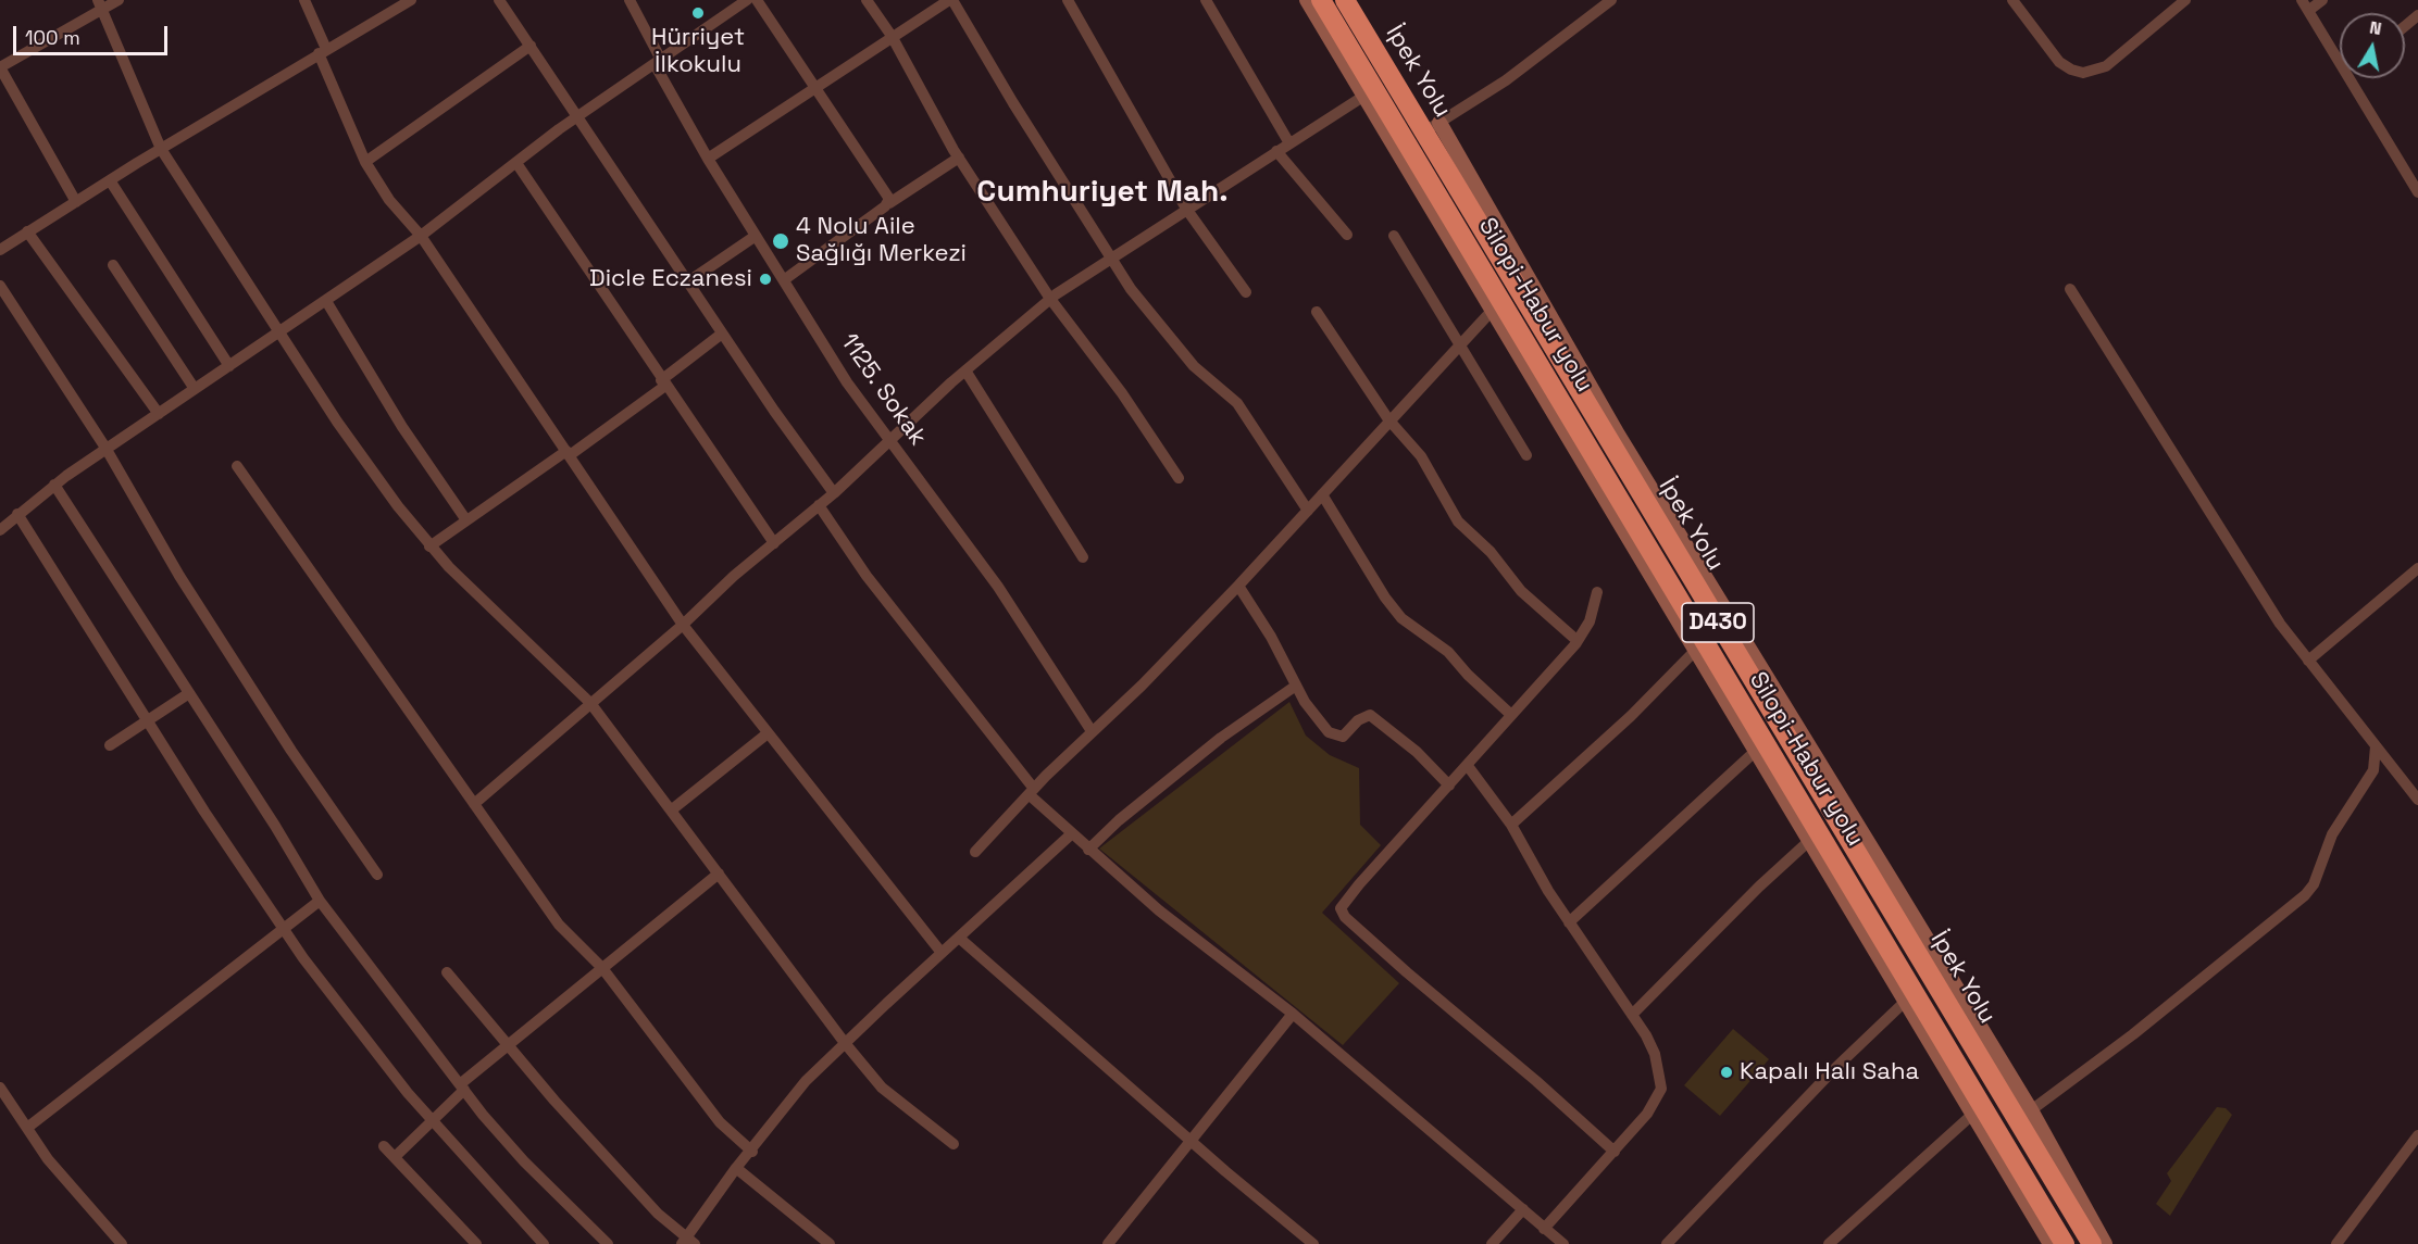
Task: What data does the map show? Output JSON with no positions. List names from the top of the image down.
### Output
{
  "streets": {
    "highway": ["İpek Yolu", "Silopi-Habur yolu", "D430"],
    "street": ["1125. Sokak"]
  },
  "districts": ["Cumhuriyet Mah."],
  "places": [
    "Hürriyet İlkokulu",
    "4 Nolu Aile Sağlığı Merkezi",
    "Dicle Eczanesi",
    "Kapalı Halı Saha"
  ],
  "scale_bar": "100 m",
  "north": "top"
}
